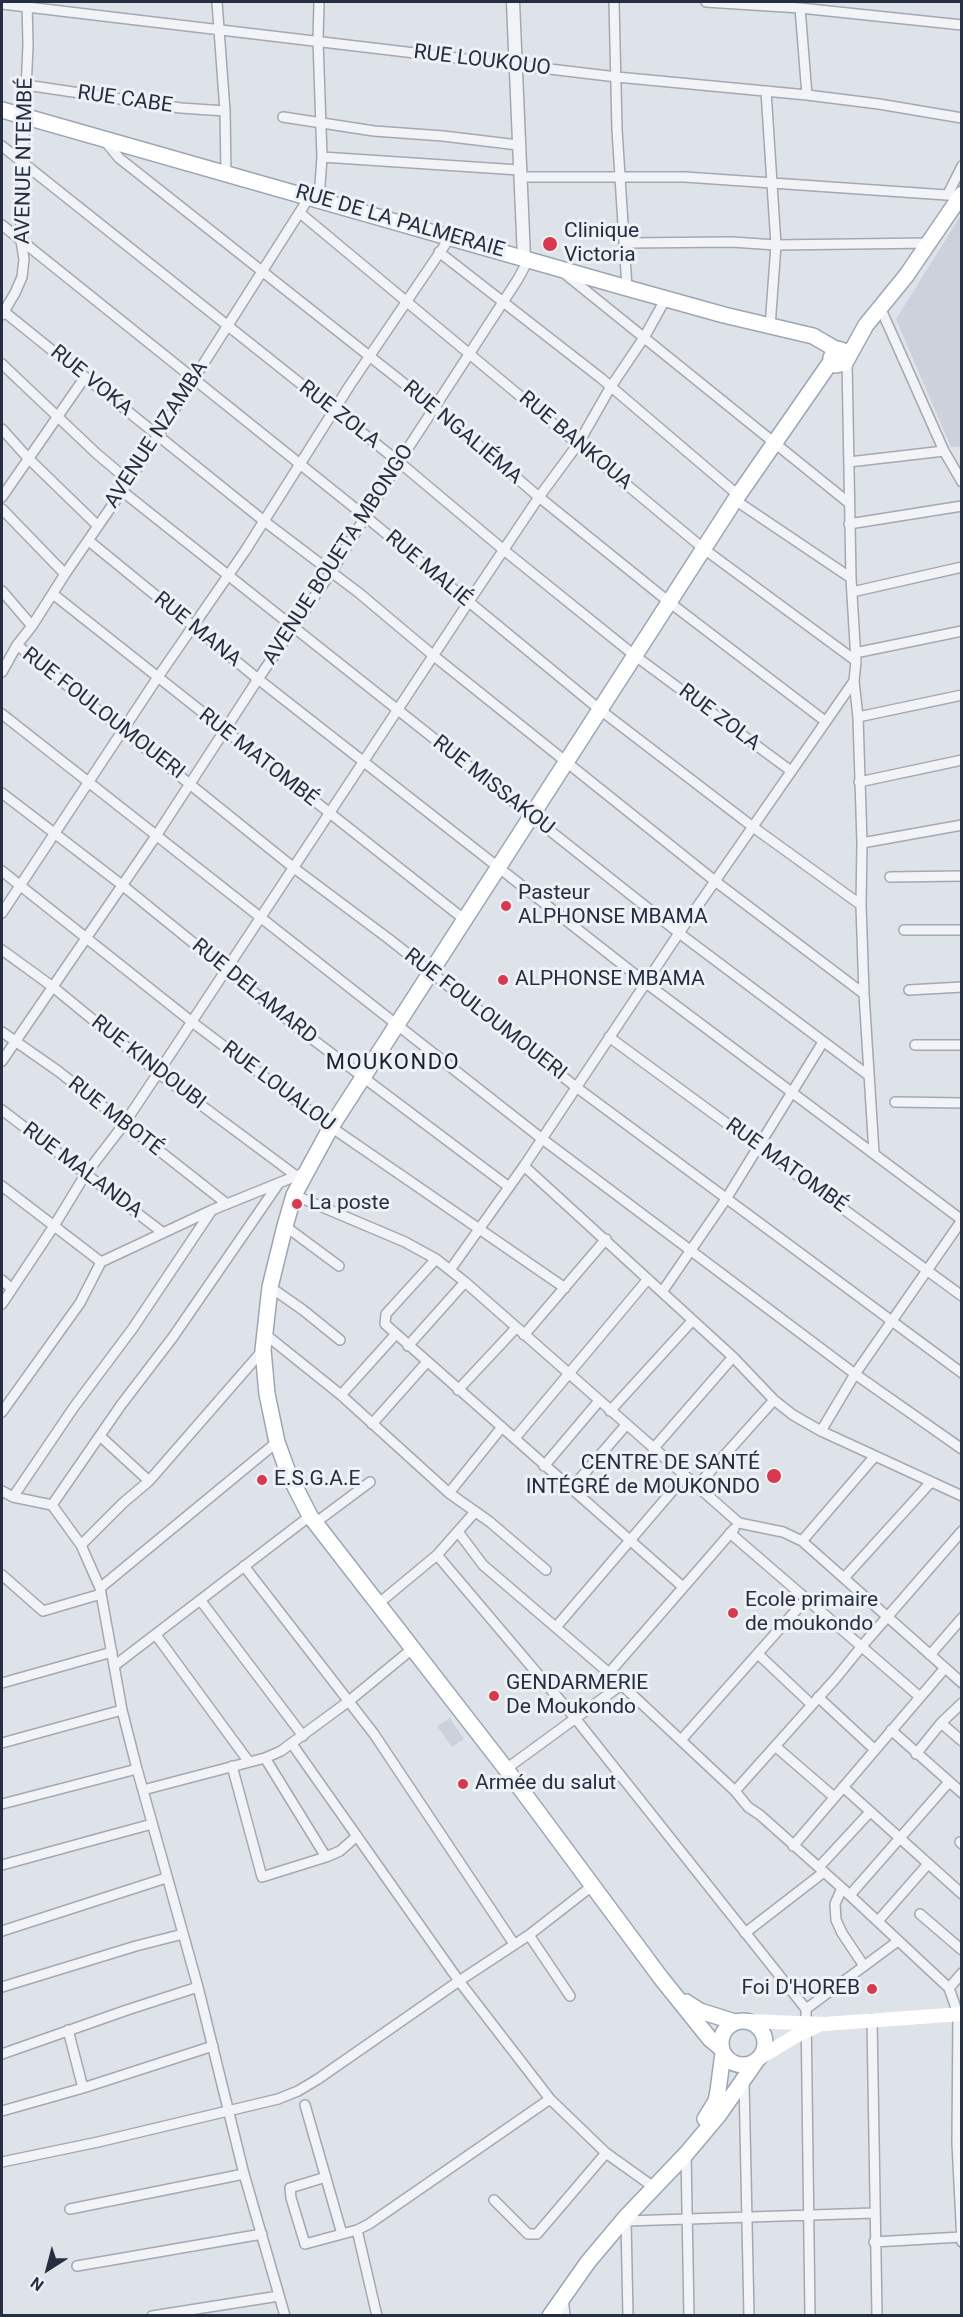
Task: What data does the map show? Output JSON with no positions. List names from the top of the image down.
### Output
{
  "streets": {
    "main road": ["RUE DE LA PALMERAIE"],
    "street": [
      "RUE LOUKOUO",
      "RUE CABE",
      "AVENUE NTEMBÉ",
      "RUE VOKA",
      "RUE ZOLA",
      "RUE NGALIÉMA",
      "AVENUE NZAMBA",
      "RUE BANKOUA",
      "AVENUE BOUETA MBONGO",
      "RUE MALIÉ",
      "RUE MANA",
      "RUE FOULOUMOUERI",
      "RUE MATOMBÉ",
      "RUE MISSAKOU",
      "RUE DELAMARD",
      "RUE KINDOUBI",
      "RUE LOUALOU",
      "RUE MBOTÉ",
      "RUE MALANDA"
    ]
  },
  "crossings": [
    ["RUE LOUKOUO", "AVENUE NTEMBÉ"],
    ["RUE LOUKOUO", "AVENUE NZAMBA"],
    ["RUE LOUKOUO", "AVENUE BOUETA MBONGO"],
    ["RUE CABE", "AVENUE NTEMBÉ"],
    ["AVENUE NTEMBÉ", "RUE DE LA PALMERAIE"],
    ["AVENUE NTEMBÉ", "RUE VOKA"],
    ["AVENUE NTEMBÉ", "RUE ZOLA"],
    ["AVENUE NTEMBÉ", "RUE MALIÉ"],
    ["RUE DE LA PALMERAIE", "RUE NGALIÉMA"],
    ["RUE DE LA PALMERAIE", "AVENUE NZAMBA"],
    ["RUE DE LA PALMERAIE", "AVENUE BOUETA MBONGO"],
    ["RUE VOKA", "AVENUE NZAMBA"],
    ["RUE VOKA", "AVENUE BOUETA MBONGO"],
    ["RUE ZOLA", "AVENUE NZAMBA"],
    ["RUE ZOLA", "AVENUE BOUETA MBONGO"],
    ["RUE NGALIÉMA", "AVENUE NZAMBA"],
    ["RUE NGALIÉMA", "AVENUE BOUETA MBONGO"],
    ["AVENUE NZAMBA", "RUE BANKOUA"],
    ["AVENUE NZAMBA", "RUE MALIÉ"],
    ["AVENUE NZAMBA", "RUE MANA"],
    ["AVENUE NZAMBA", "RUE FOULOUMOUERI"],
    ["AVENUE NZAMBA", "RUE MATOMBÉ"],
    ["AVENUE NZAMBA", "RUE MISSAKOU"],
    ["RUE BANKOUA", "AVENUE BOUETA MBONGO"],
    ["AVENUE BOUETA MBONGO", "RUE MALIÉ"],
    ["AVENUE BOUETA MBONGO", "RUE MANA"],
    ["AVENUE BOUETA MBONGO", "RUE FOULOUMOUERI"],
    ["AVENUE BOUETA MBONGO", "RUE MATOMBÉ"],
    ["AVENUE BOUETA MBONGO", "RUE MISSAKOU"],
    ["AVENUE BOUETA MBONGO", "RUE DELAMARD"],
    ["AVENUE BOUETA MBONGO", "RUE KINDOUBI"],
    ["AVENUE BOUETA MBONGO", "RUE LOUALOU"],
    ["AVENUE BOUETA MBONGO", "RUE MBOTÉ"]
  ],
  "districts": ["MOUKONDO"],
  "places": [
    "Clinique Victoria",
    "Pasteur ALPHONSE MBAMA",
    "ALPHONSE MBAMA",
    "La poste",
    "CENTRE DE SANTÉ INTÉGRÉ de MOUKONDO",
    "E.S.G.A.E",
    "Ecole primaire de moukondo",
    "GENDARMERIE De Moukondo",
    "Armée du salut",
    "Foi D'HOREB"
  ],
  "north": "bottom left"
}
